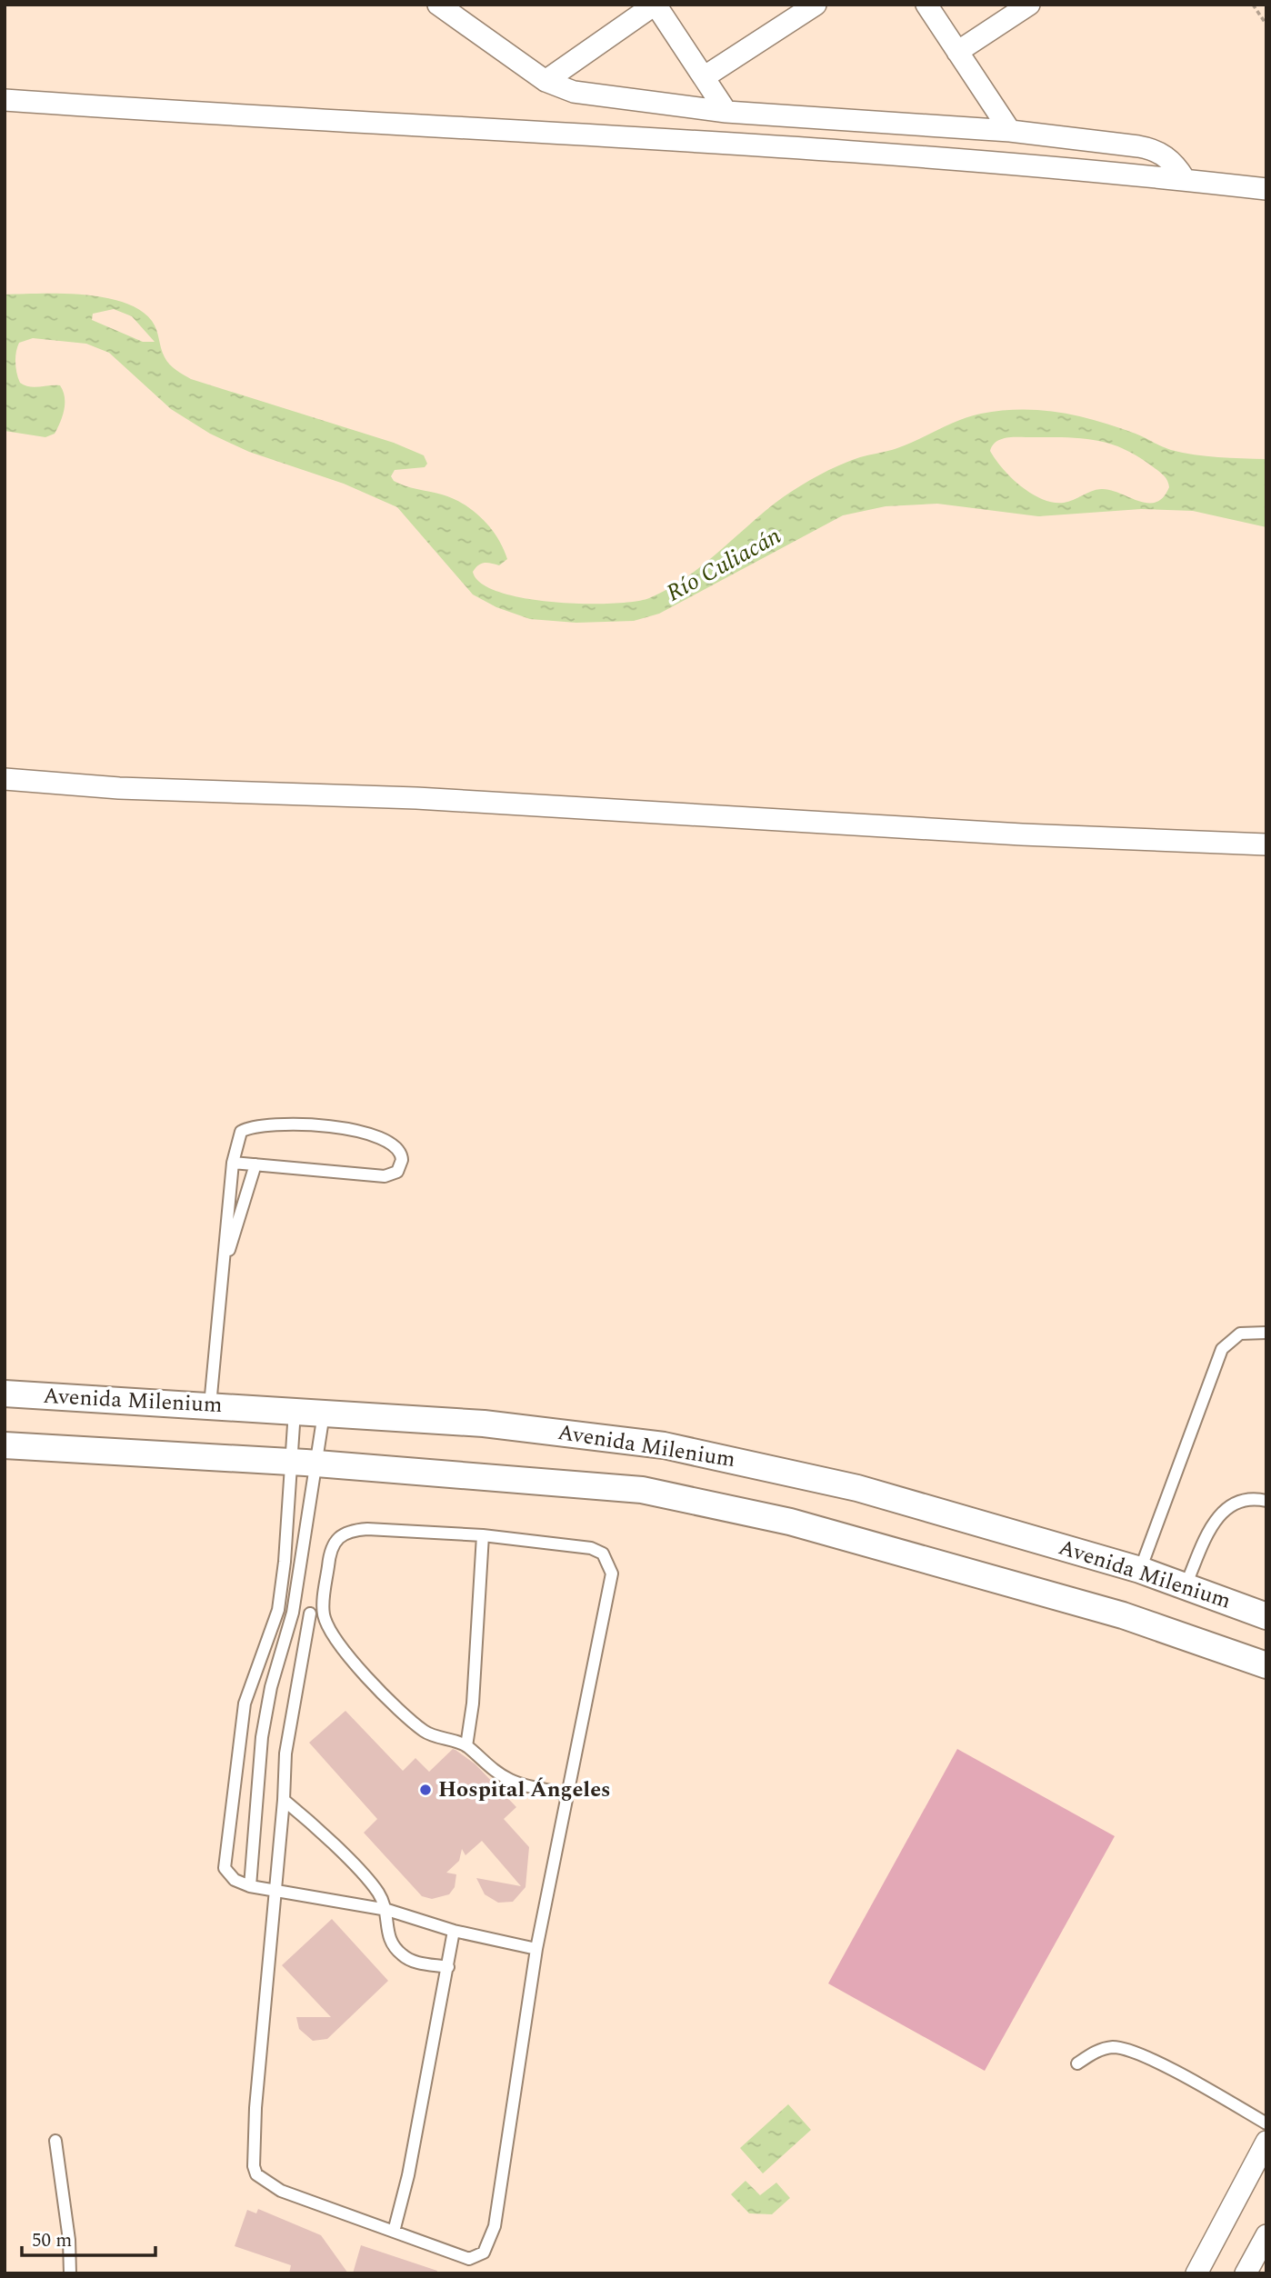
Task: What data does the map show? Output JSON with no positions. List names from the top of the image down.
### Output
{
  "streets": {
    "street": ["Avenida Milenium"]
  },
  "water": ["Río Culiacán"],
  "places": ["Hospital Ángeles"],
  "scale_bar": "50 m"
}
